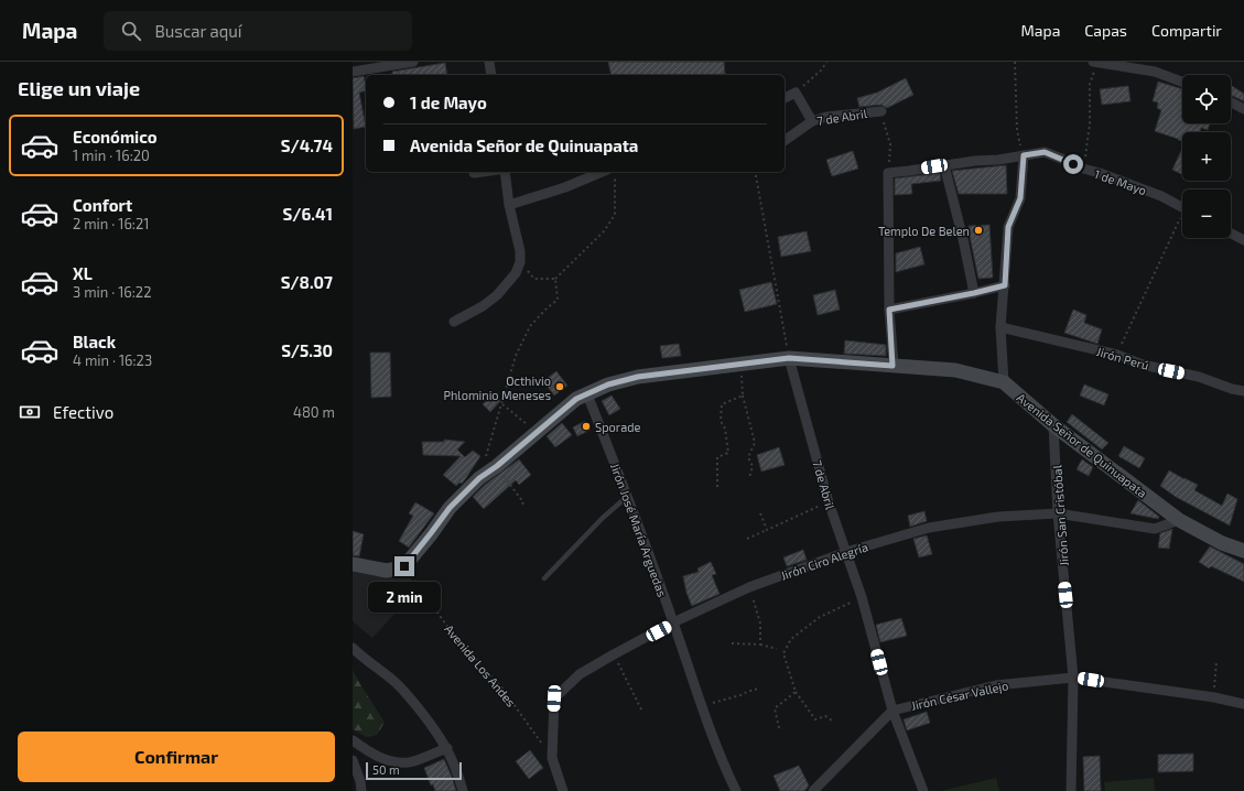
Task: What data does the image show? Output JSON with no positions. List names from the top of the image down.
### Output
{
  "streets": {
    "street": [
      "7 de Abril",
      "1 de Mayo",
      "Jirón Perú",
      "Avenida Señor de Quinuapata",
      "Jirón San Cristóbal",
      "Jirón José María Arguedas",
      "Jirón Ciro Alegría",
      "Jirón César Vallejo"
    ],
    "path": ["Avenida Los Andes"]
  },
  "crossings": [
    ["7 de Abril", "Avenida Señor de Quinuapata"],
    ["7 de Abril", "Jirón Ciro Alegría"],
    ["7 de Abril", "Jirón César Vallejo"],
    ["Avenida Señor de Quinuapata", "Jirón San Cristóbal"],
    ["Avenida Señor de Quinuapata", "Jirón José María Arguedas"],
    ["Avenida Señor de Quinuapata", "Jirón Ciro Alegría"],
    ["Avenida Señor de Quinuapata", "Avenida Los Andes"],
    ["Jirón San Cristóbal", "Jirón Ciro Alegría"],
    ["Jirón San Cristóbal", "Jirón César Vallejo"],
    ["Jirón José María Arguedas", "Jirón Ciro Alegría"],
    ["Jirón Ciro Alegría", "Avenida Los Andes"]
  ],
  "places": ["Templo De Belen", "Octhivio Phlominio Meneses", "Sporade"],
  "scale_bar": "50 m",
  "page": {
    "header": "Mapa",
    "search": "Buscar aquí",
    "nav": ["Mapa", "Capas", "Compartir"],
    "heading": "Elige un viaje",
    "map_buttons": ["+", "−"],
    "banner": ["1 de Mayo", "Avenida Señor de Quinuapata"],
    "list": [
      {
        "name": "Económico",
        "note": "1 min · 16:20",
        "value": "S/4.74"
      },
      {
        "name": "Confort",
        "note": "2 min · 16:21",
        "value": "S/6.41"
      },
      {
        "name": "XL",
        "note": "3 min · 16:22",
        "value": "S/8.07"
      },
      {
        "name": "Black",
        "note": "4 min · 16:23",
        "value": "S/5.30"
      }
    ],
    "pay": ["Efectivo", "480 m"],
    "bubble": "2 min",
    "buttons": "Confirmar",
    "scale": "50 m"
  }
}
